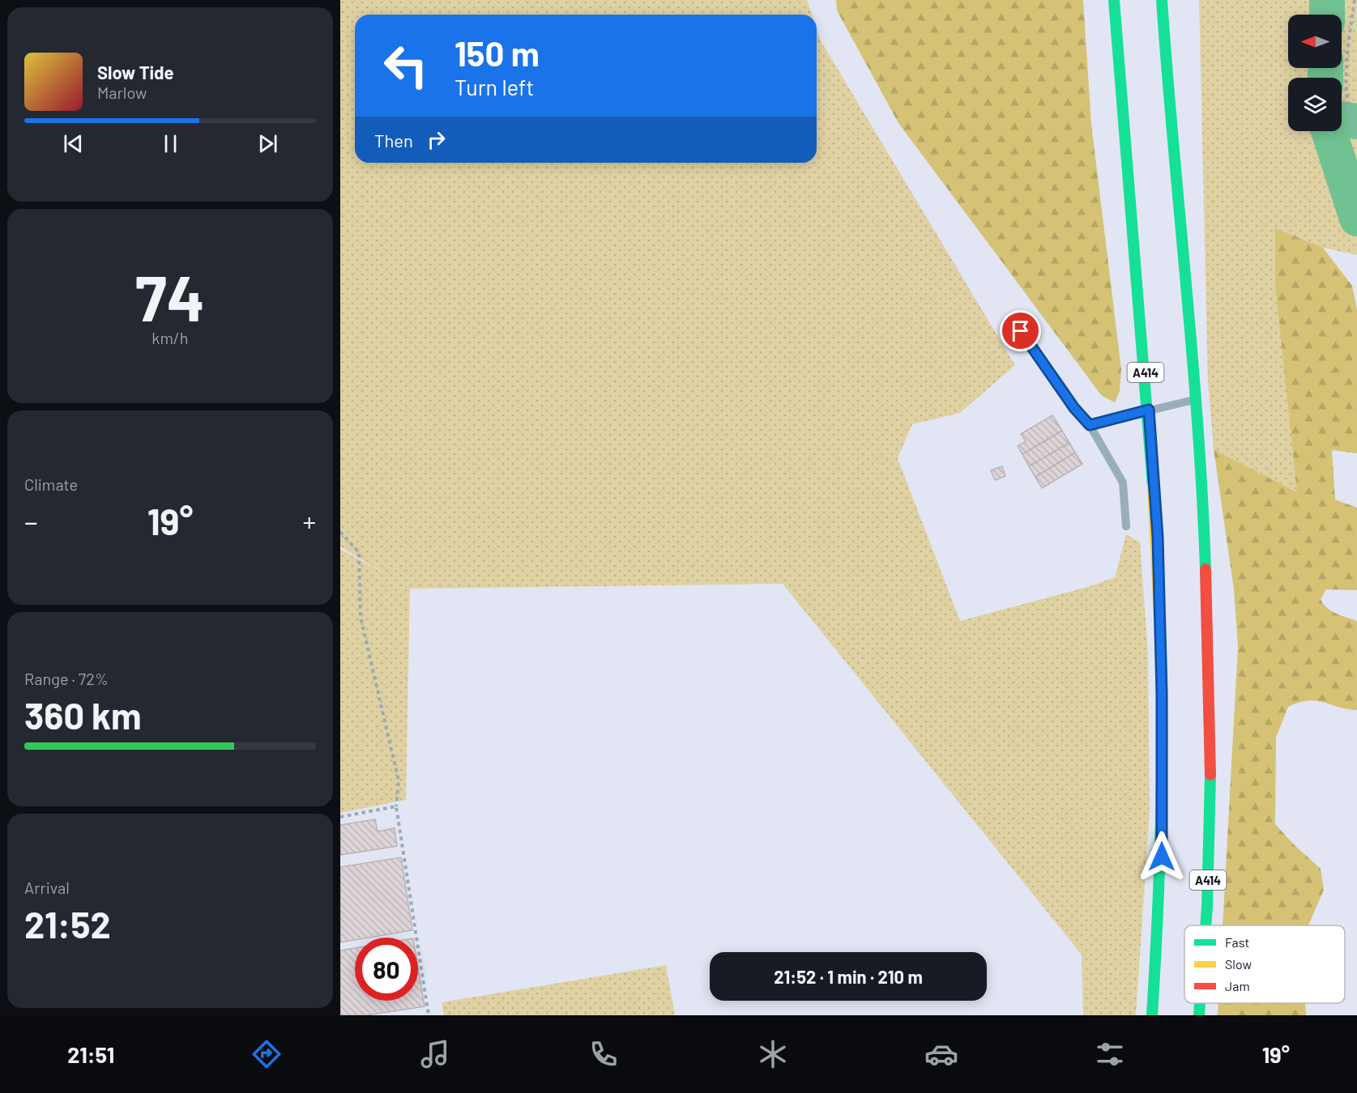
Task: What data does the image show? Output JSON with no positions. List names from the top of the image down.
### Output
{
  "streets": {
    "highway": ["A414"]
  },
  "legend": ["Fast", "Slow", "Jam"],
  "north": "left",
  "page": {
    "turn": ["150 m", "Turn left"],
    "song": ["Slow Tide", "Marlow"],
    "then": "Then",
    "tile": [
      ["74", "km/h"],
      "Climate",
      ["Range · 72%", "360 km"],
      ["Arrival", "21:52"]
    ],
    "heat": ["−", "19°", "+"],
    "limit": "80",
    "trip": "21:52 · 1 min · 210 m",
    "tabs": ["21:51", "19°"]
  }
}
